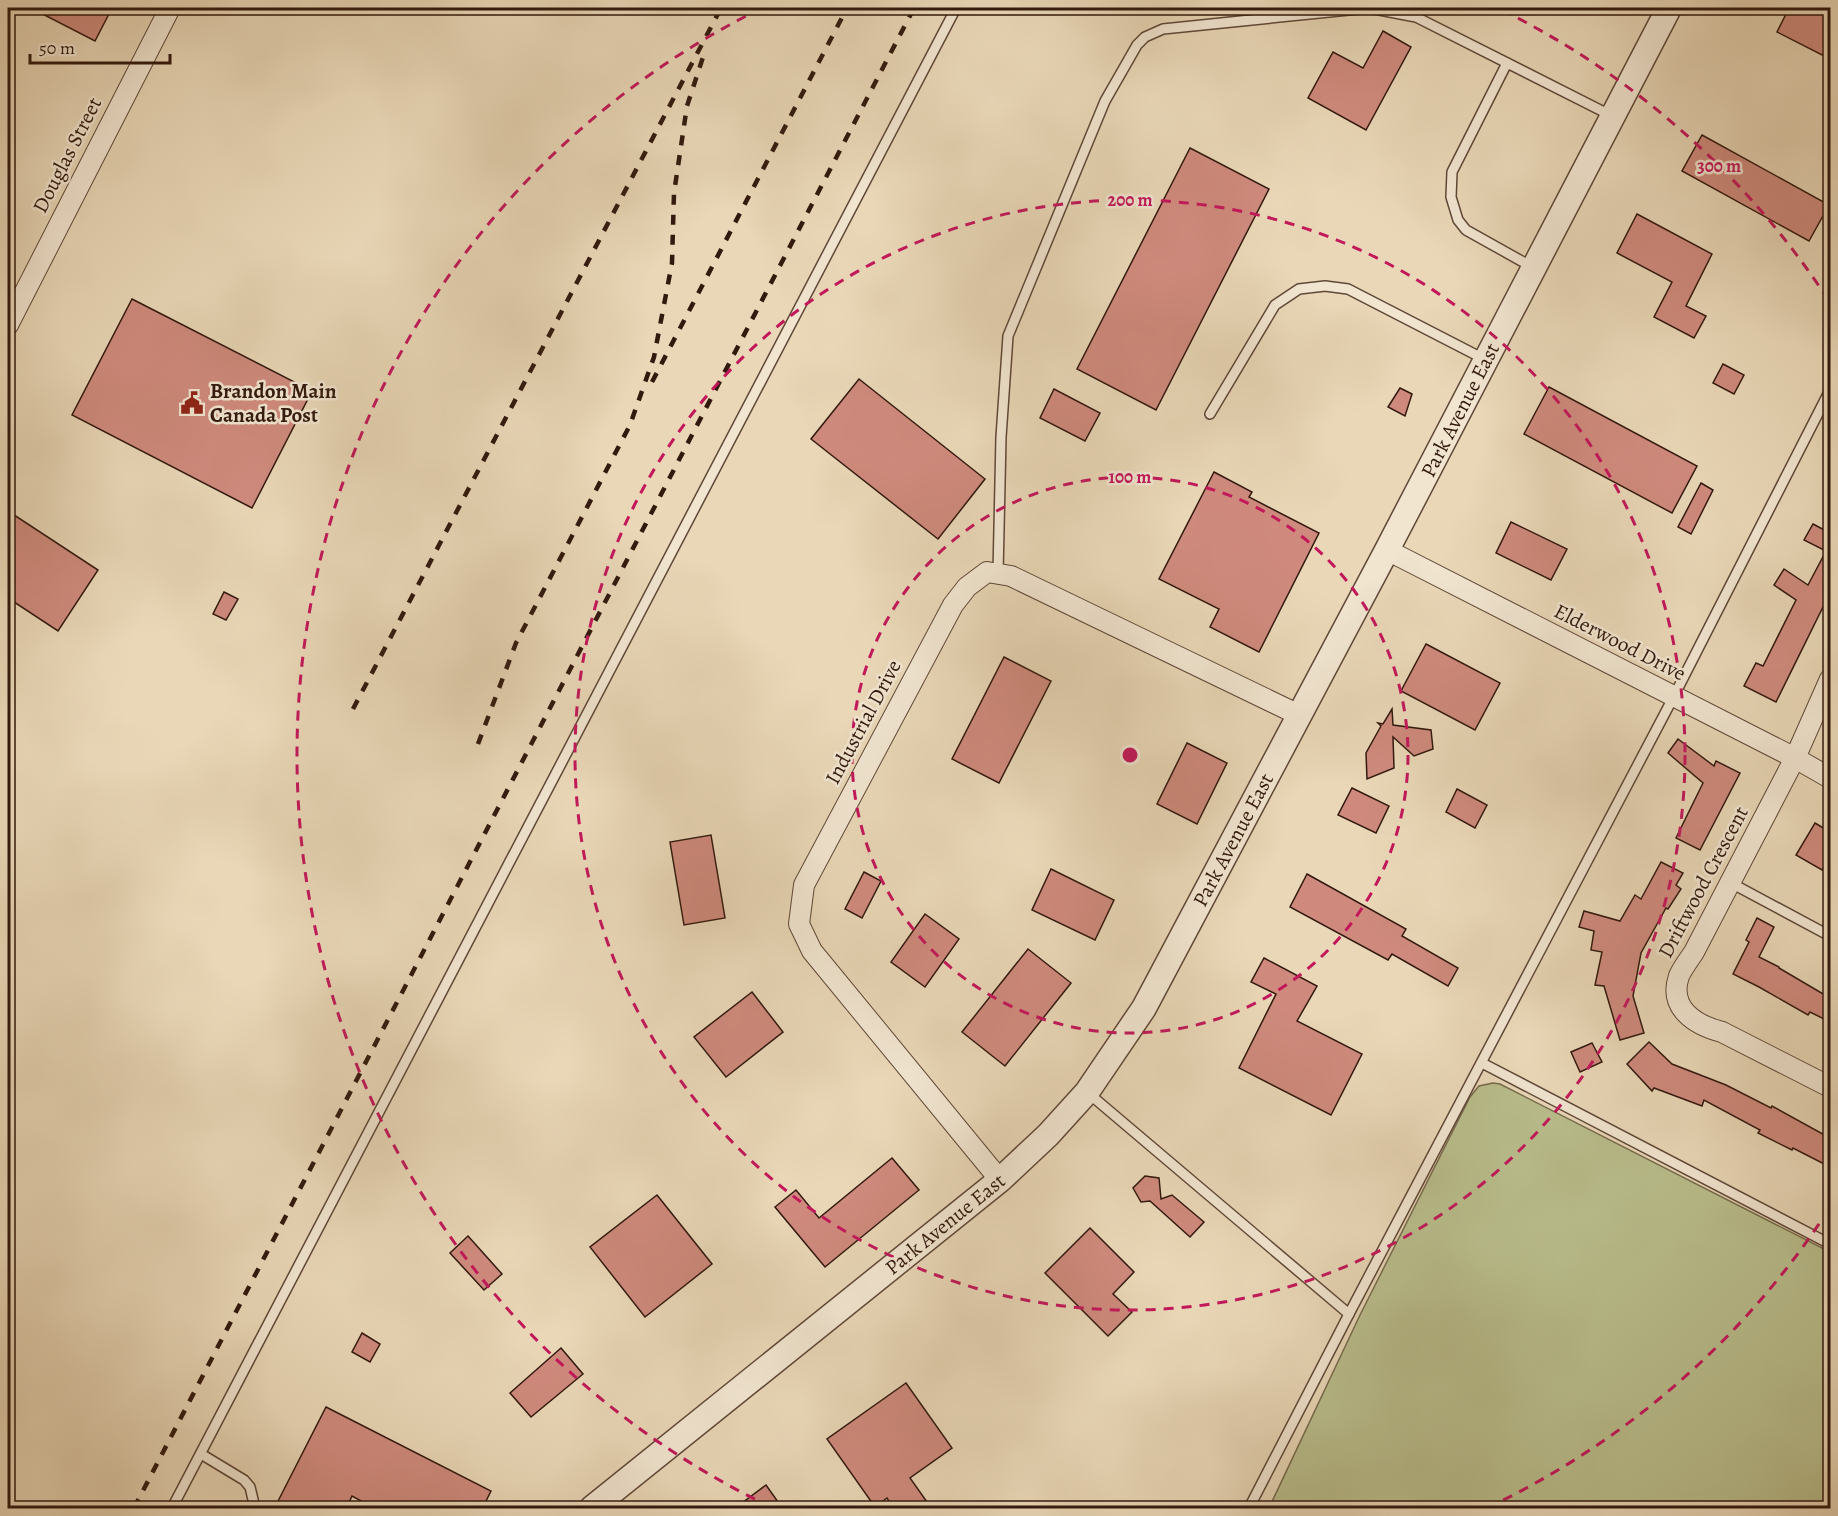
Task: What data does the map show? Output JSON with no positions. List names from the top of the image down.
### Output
{
  "streets": {
    "street": [
      "Douglas Street",
      "Park Avenue East",
      "Elderwood Drive",
      "Industrial Drive",
      "Driftwood Crescent"
    ]
  },
  "crossings": [
    ["Park Avenue East", "Elderwood Drive"],
    ["Park Avenue East", "Industrial Drive"],
    ["Elderwood Drive", "Driftwood Crescent"]
  ],
  "places": {
    "public building": ["Brandon Main Canada Post"]
  },
  "scale_bar": "50 m",
  "rings": ["300 m", "200 m", "100 m"]
}
